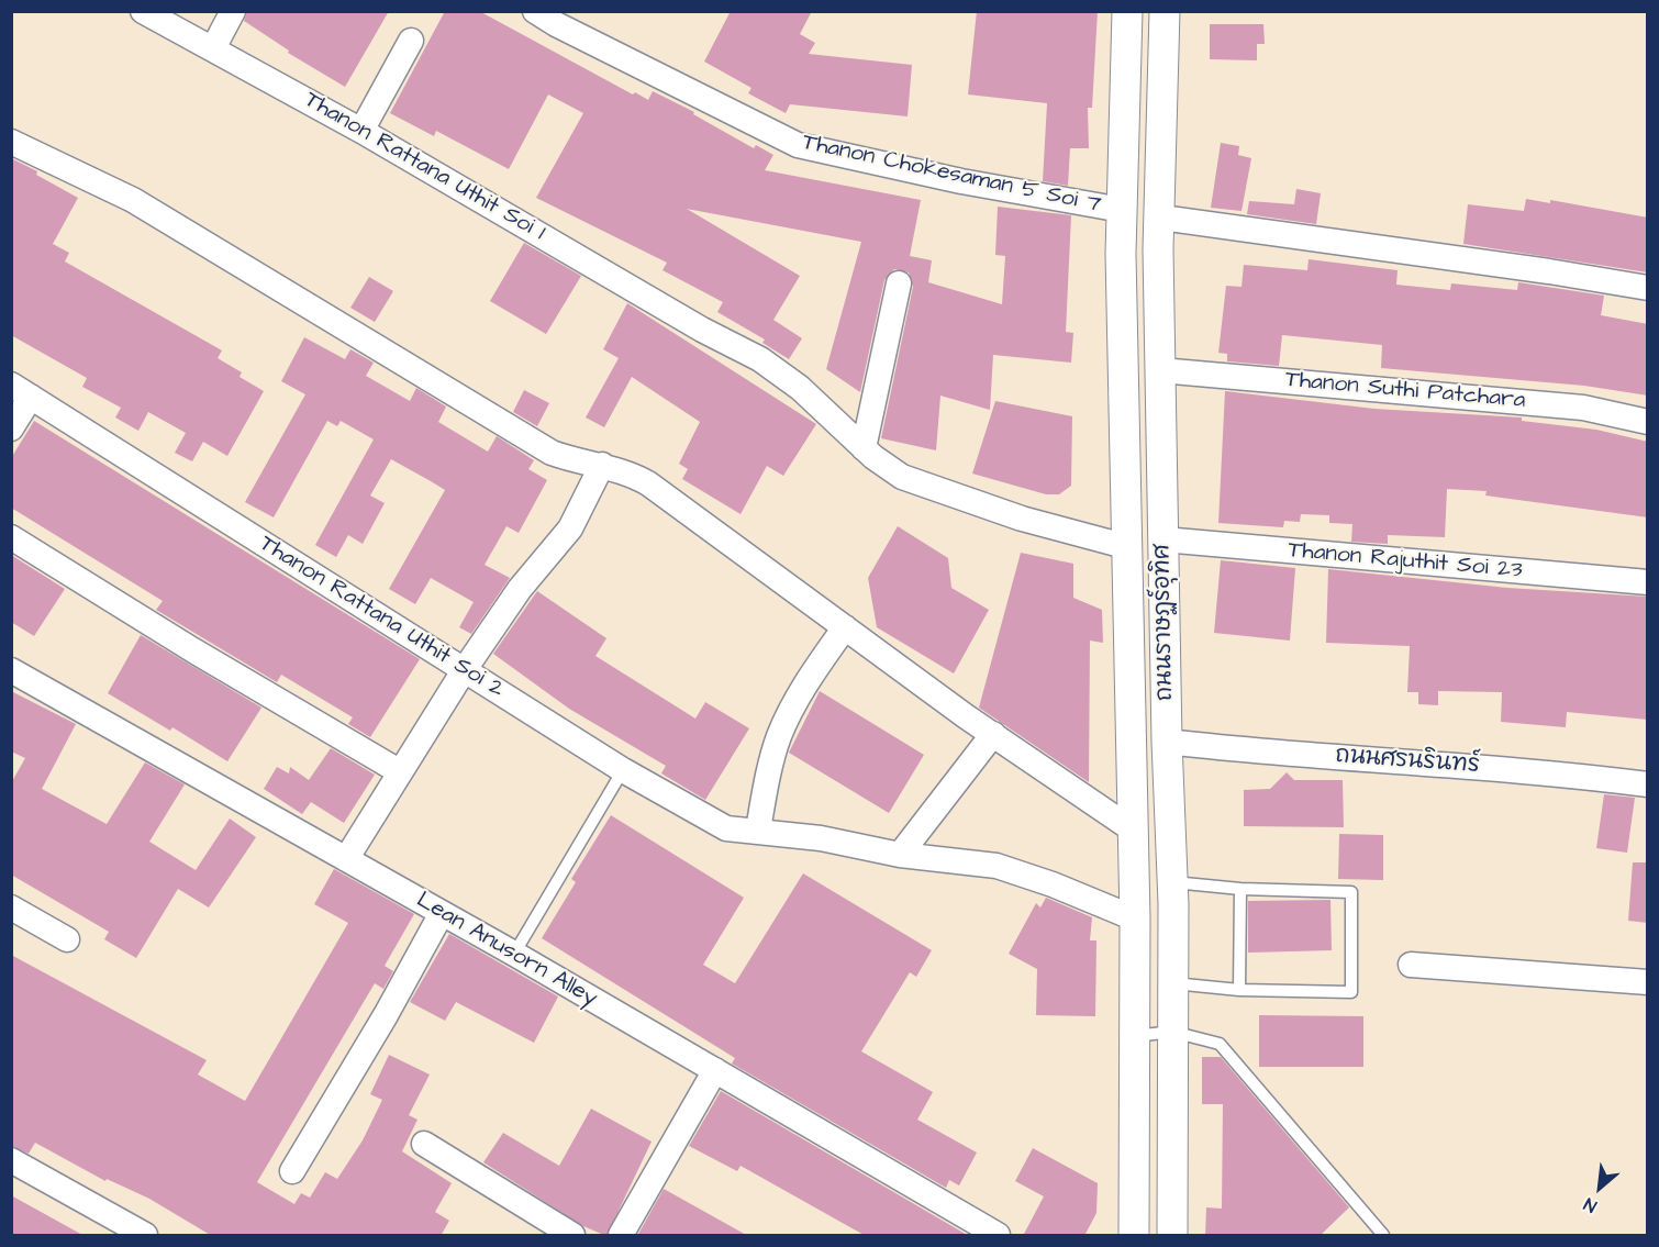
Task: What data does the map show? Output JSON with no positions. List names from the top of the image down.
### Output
{
  "streets": {
    "street": [
      "Thanon Rattana Uthit Soi 1",
      "Thanon Chokesaman 5 Soi 7",
      "Thanon Suthi Patchara",
      "Thanon Rajuthit Soi 23",
      "Thanon Rattana Uthit Soi 2",
      "ถนนราษฏร์อุทิศ",
      "ถนนศรนรินทร์",
      "Lean Anusorn Alley"
    ]
  },
  "crossings": [
    ["Thanon Rattana Uthit Soi 1", "ถนนราษฏร์อุทิศ"],
    ["Thanon Chokesaman 5 Soi 7", "ถนนราษฏร์อุทิศ"],
    ["Thanon Suthi Patchara", "ถนนราษฏร์อุทิศ"],
    ["Thanon Rajuthit Soi 23", "ถนนราษฏร์อุทิศ"],
    ["Thanon Rattana Uthit Soi 2", "ถนนราษฏร์อุทิศ"],
    ["ถนนราษฏร์อุทิศ", "ถนนศรนรินทร์"]
  ],
  "north": "bottom left"
}
